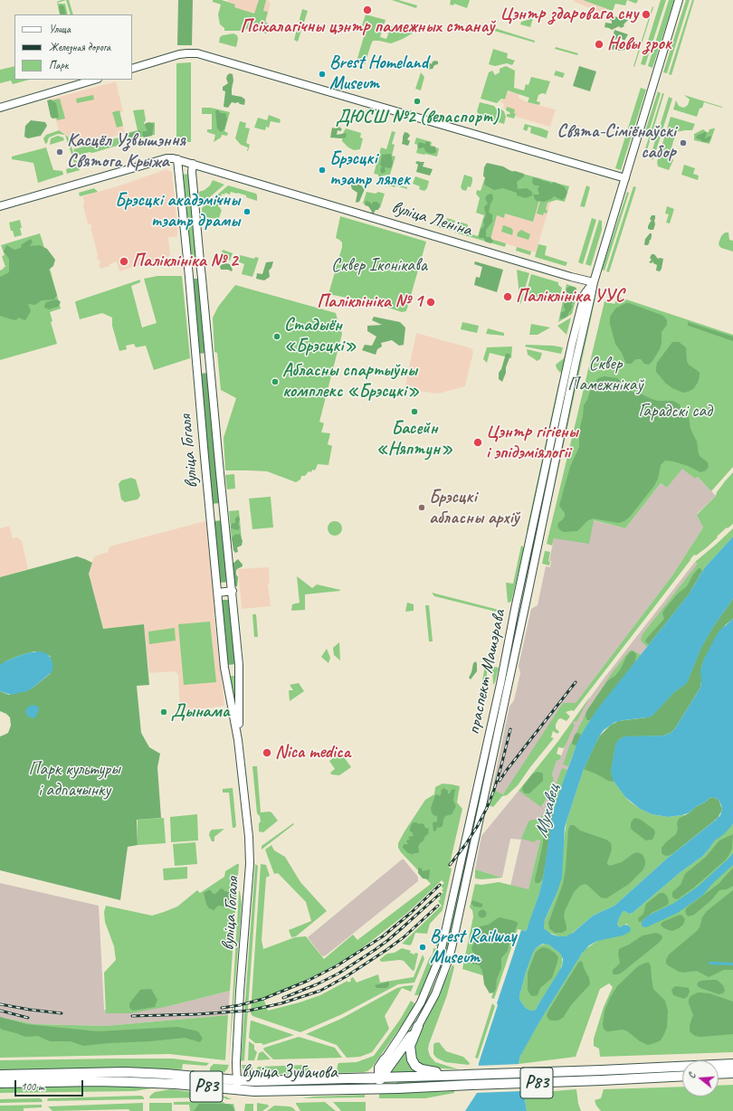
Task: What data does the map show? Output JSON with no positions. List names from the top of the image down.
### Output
{
  "streets": {
    "highway": ["вуліца Зубачова", "Р83"],
    "main road": ["вуліца Леніна", "вуліца Гогаля", "праспект Машэрава"]
  },
  "crossings": [
    ["вуліца Леніна", "вуліца Гогаля"],
    ["вуліца Леніна", "праспект Машэрава"],
    ["вуліца Гогаля", "вуліца Зубачова"],
    ["вуліца Зубачова", "Р83"]
  ],
  "water": ["Мухавец"],
  "parks": [
    "Сквер Іконікава",
    "Сквер Памежнікаў",
    "Гарадскі сад",
    "Парк культуры і адпачынку"
  ],
  "places": [
    "Псіхалагічны цэнтр памежных станаў",
    "Цэнтр здаровага сну",
    "Новы зрок",
    "Brest Homeland Museum",
    "ДЮСШ №2 (веласпорт)",
    "Свята-Сіміёнаўскі сабор",
    "Касцёл Узвышэння Святога Крыжа",
    "Брэсцкі тэатр лялек",
    "Брэсцкі акадэмічны тэатр драмы",
    "Паліклініка № 2",
    "Паліклініка УУС",
    "Паліклініка № 1",
    "Стадыён «Брэсцкі»",
    "Абласны спартыўны комплекс «Брэсцкі»",
    "Басейн «Няптун»",
    "Цэнтр гігіены і эпідэміялогіі",
    "Брэсцкі абласны архіў",
    "Дынама",
    "Nica medica",
    "Brest Railway Museum"
  ],
  "legend": ["Улица", "Железная дорога", "Парк"],
  "scale_bar": "100 m",
  "north": "left"
}
